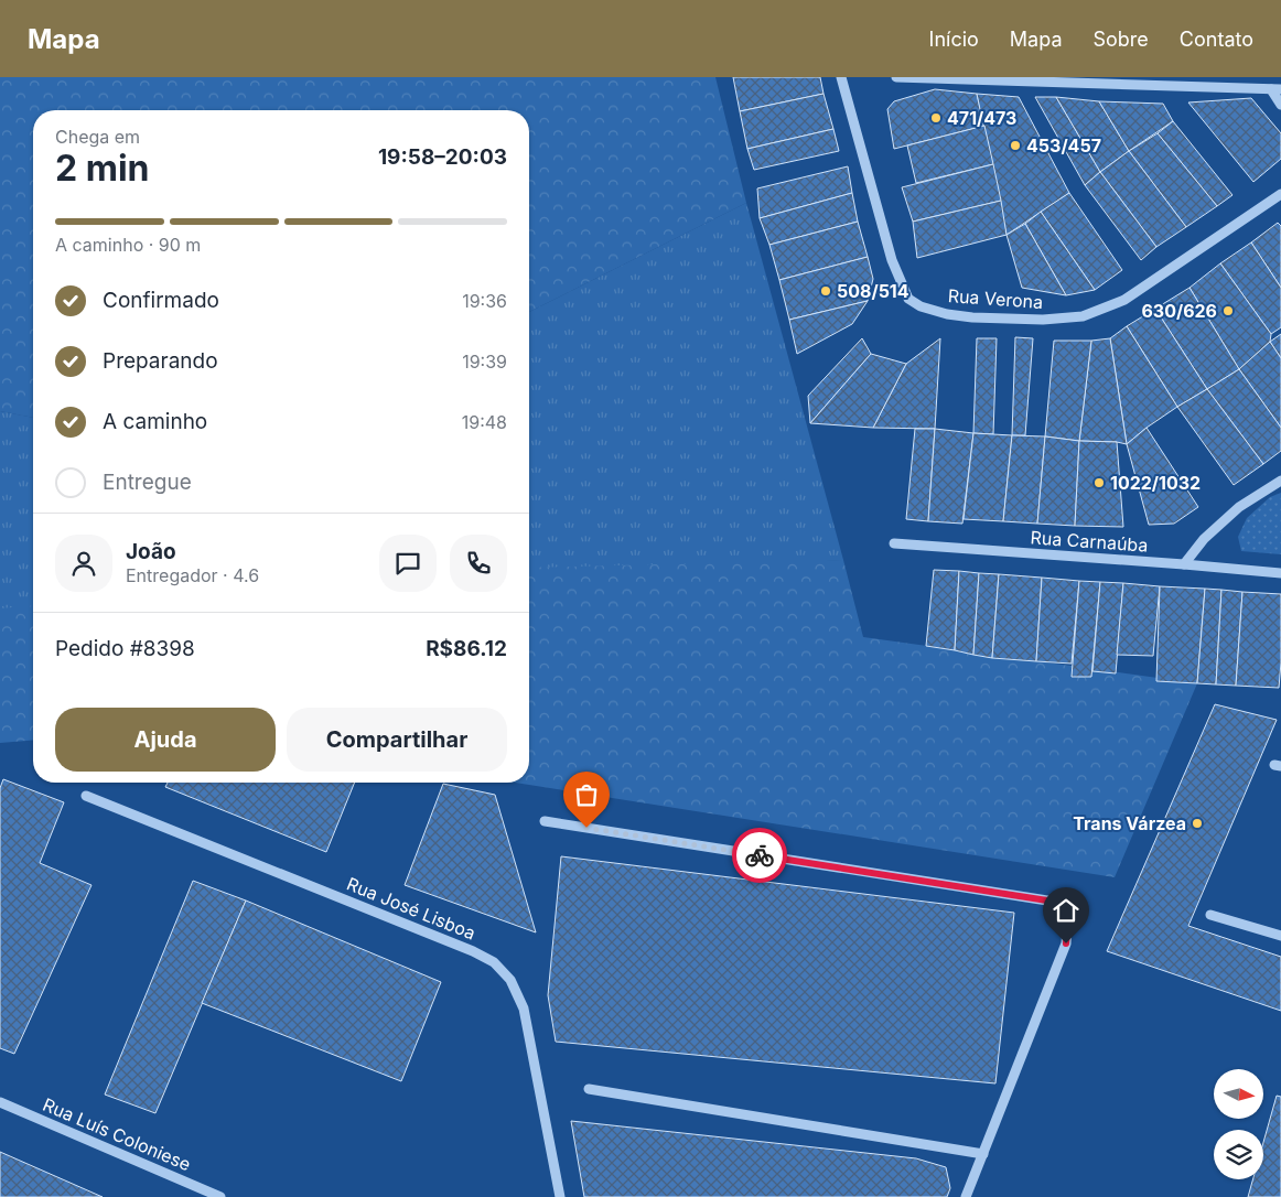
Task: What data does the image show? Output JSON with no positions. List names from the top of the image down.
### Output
{
  "streets": {
    "street": [
      "Rua Verona",
      "Rua Carnaúba",
      "Rua José Lisboa",
      "Rua Luís Coloniese"
    ]
  },
  "places": [
    "471/473",
    "453/457",
    "508/514",
    "630/626",
    "1022/1032",
    "Trans Várzea"
  ],
  "north": "right",
  "page": {
    "header": "Mapa",
    "nav": [
      "Início",
      "Mapa",
      "Sobre",
      "Contato"
    ],
    "heading": ["2 min", "Chega em", "19:58–20:03"],
    "panel": [
      "João",
      "Entregador · 4.6",
      "Pedido #8398",
      "R$86.12"
    ],
    "bar": "A caminho · 90 m",
    "list": [
      ["Confirmado", "19:36"],
      ["Preparando", "19:39"],
      ["A caminho", "19:48"],
      "Entregue"
    ],
    "buttons": ["Ajuda", "Compartilhar"]
  }
}
